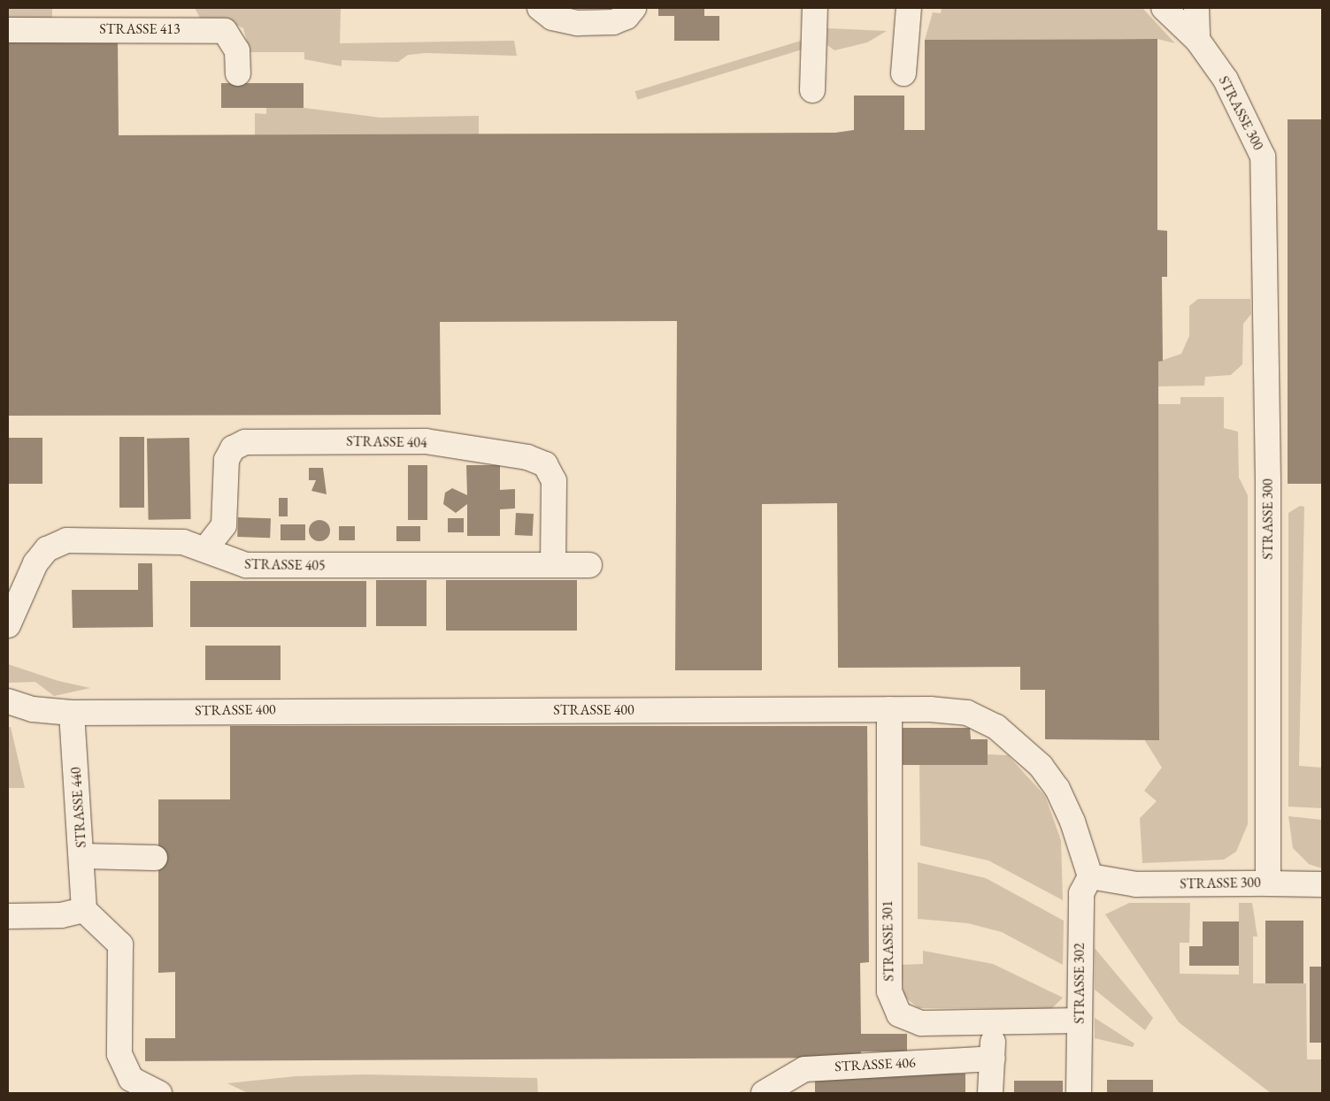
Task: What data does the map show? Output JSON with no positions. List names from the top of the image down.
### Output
{
  "streets": {
    "street": [
      "STRASSE 413",
      "STRASSE 300",
      "STRASSE 404",
      "STRASSE 405",
      "STRASSE 400",
      "STRASSE 440",
      "STRASSE 301",
      "STRASSE 302",
      "STRASSE 406"
    ]
  },
  "crossings": [
    ["STRASSE 300", "STRASSE 400"],
    ["STRASSE 300", "STRASSE 302"],
    ["STRASSE 404", "STRASSE 405"],
    ["STRASSE 400", "STRASSE 440"],
    ["STRASSE 400", "STRASSE 301"],
    ["STRASSE 400", "STRASSE 302"],
    ["STRASSE 301", "STRASSE 302"]
  ]
}
